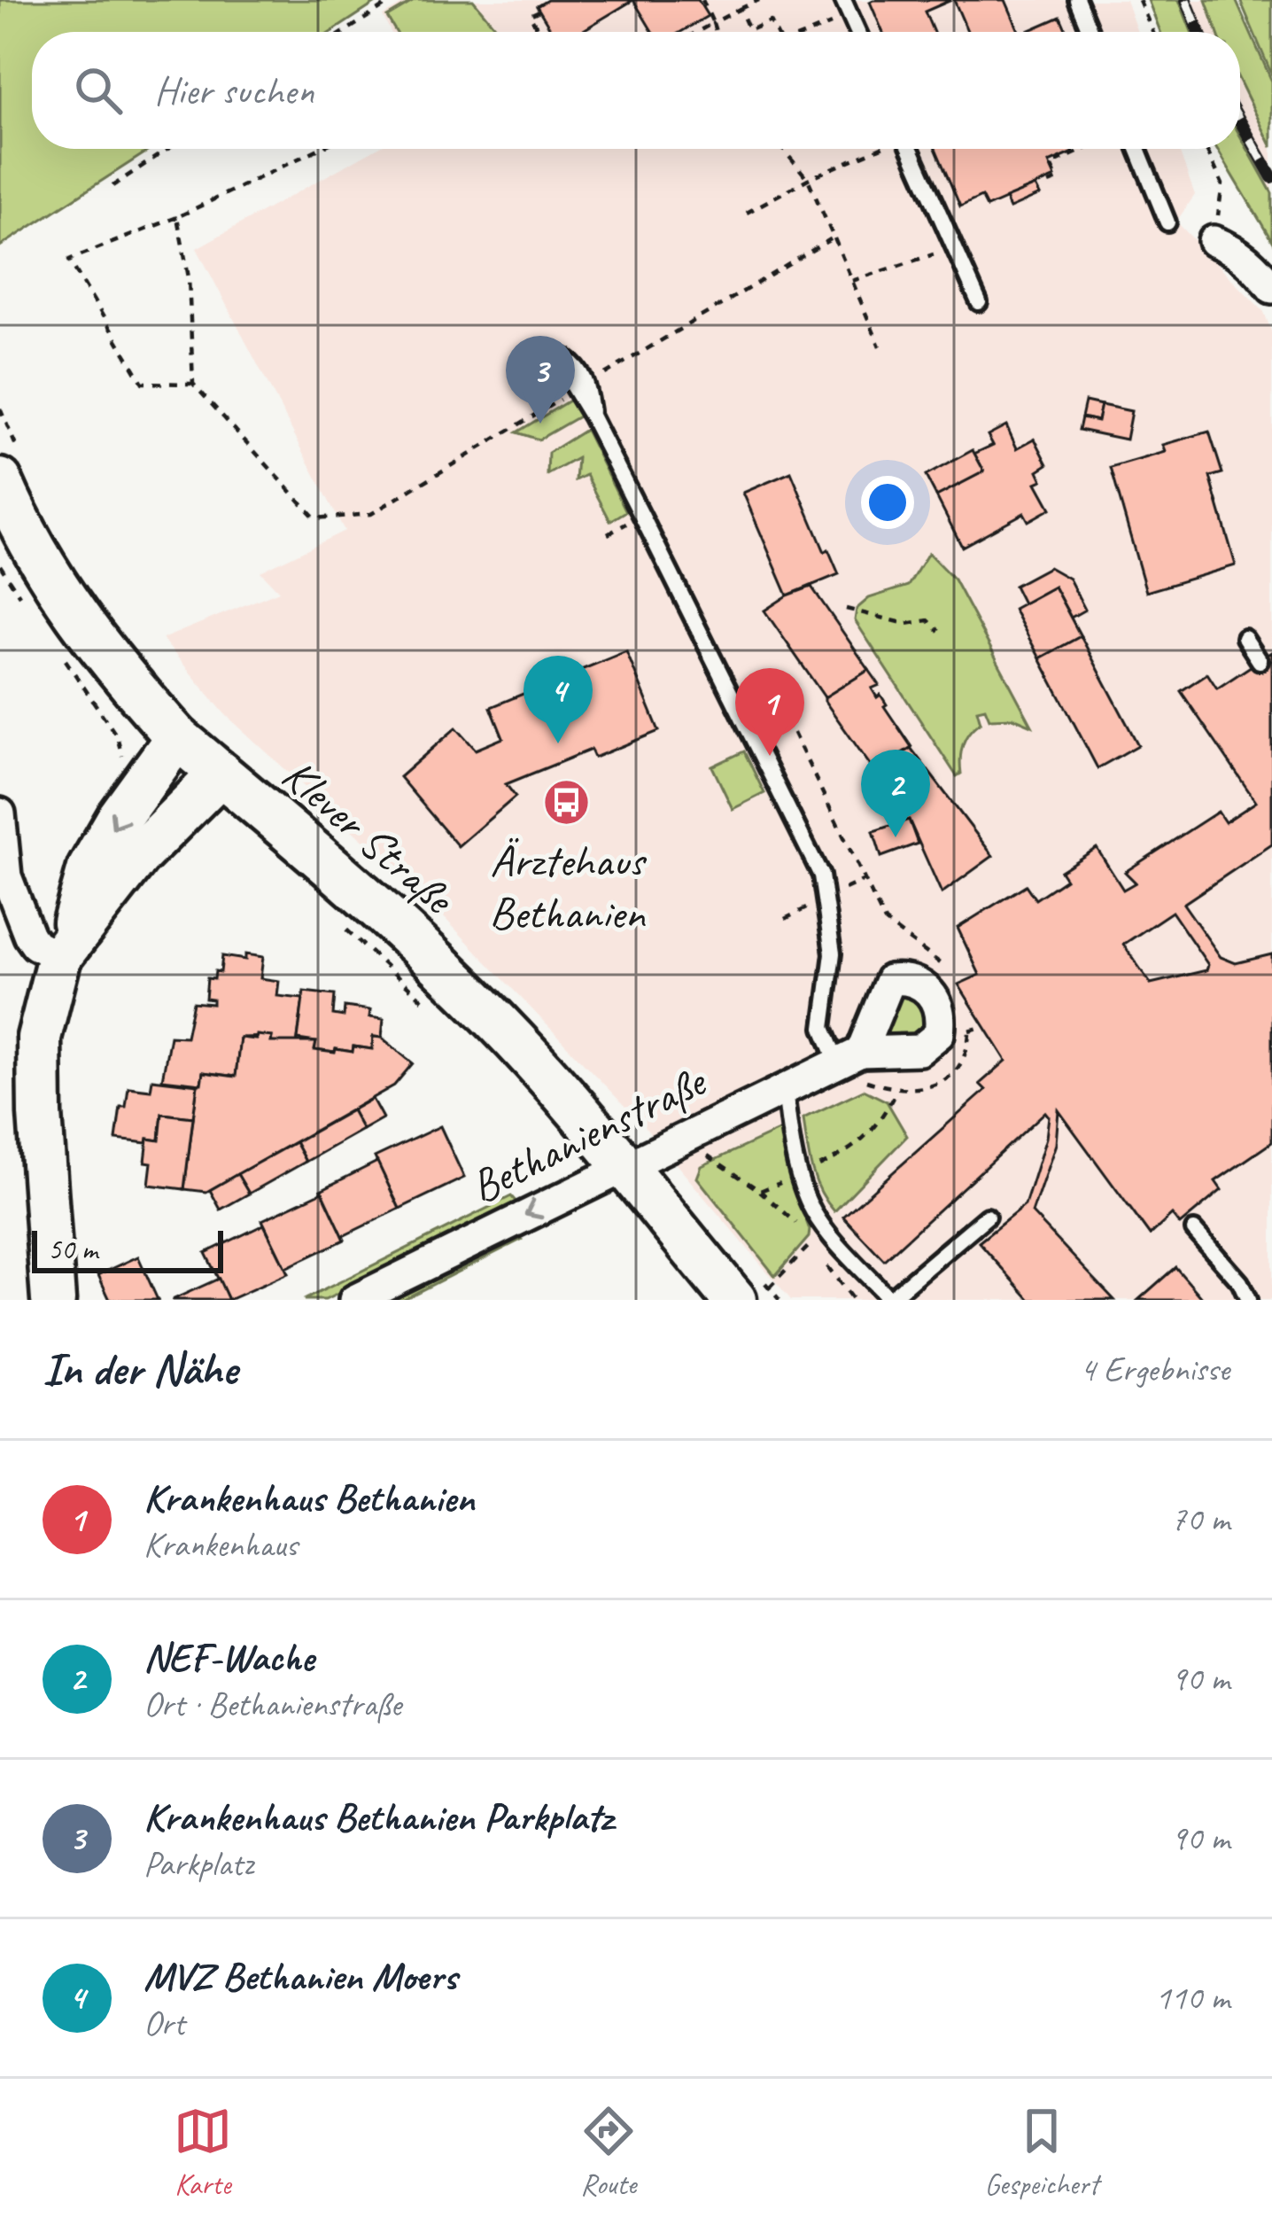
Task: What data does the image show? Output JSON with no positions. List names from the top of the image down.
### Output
{
  "streets": {
    "main road": ["Klever Straße"],
    "street": ["Bethanienstraße"]
  },
  "crossings": [
    ["Klever Straße", "Bethanienstraße"]
  ],
  "one_way": ["Bethanienstraße"],
  "places": {
    "bus stop": ["Ärztehaus Bethanien"]
  },
  "scale_bar": "50 m",
  "page": {
    "search": "Hier suchen",
    "pins": [
      "3",
      "4",
      "1",
      "2"
    ],
    "scale": "50 m",
    "heading": ["In der Nähe", "4 Ergebnisse"],
    "list": [
      {
        "mark": "1",
        "name": "Krankenhaus Bethanien",
        "note": "Krankenhaus",
        "value": "70 m"
      },
      {
        "mark": "2",
        "name": "NEF-Wache",
        "note": "Ort · Bethanienstraße",
        "value": "90 m"
      },
      {
        "mark": "3",
        "name": "Krankenhaus Bethanien Parkplatz",
        "note": "Parkplatz",
        "value": "90 m"
      },
      {
        "mark": "4",
        "name": "MVZ Bethanien Moers",
        "note": "Ort",
        "value": "110 m"
      }
    ],
    "nav": ["Karte", "Route", "Gespeichert"]
  }
}
